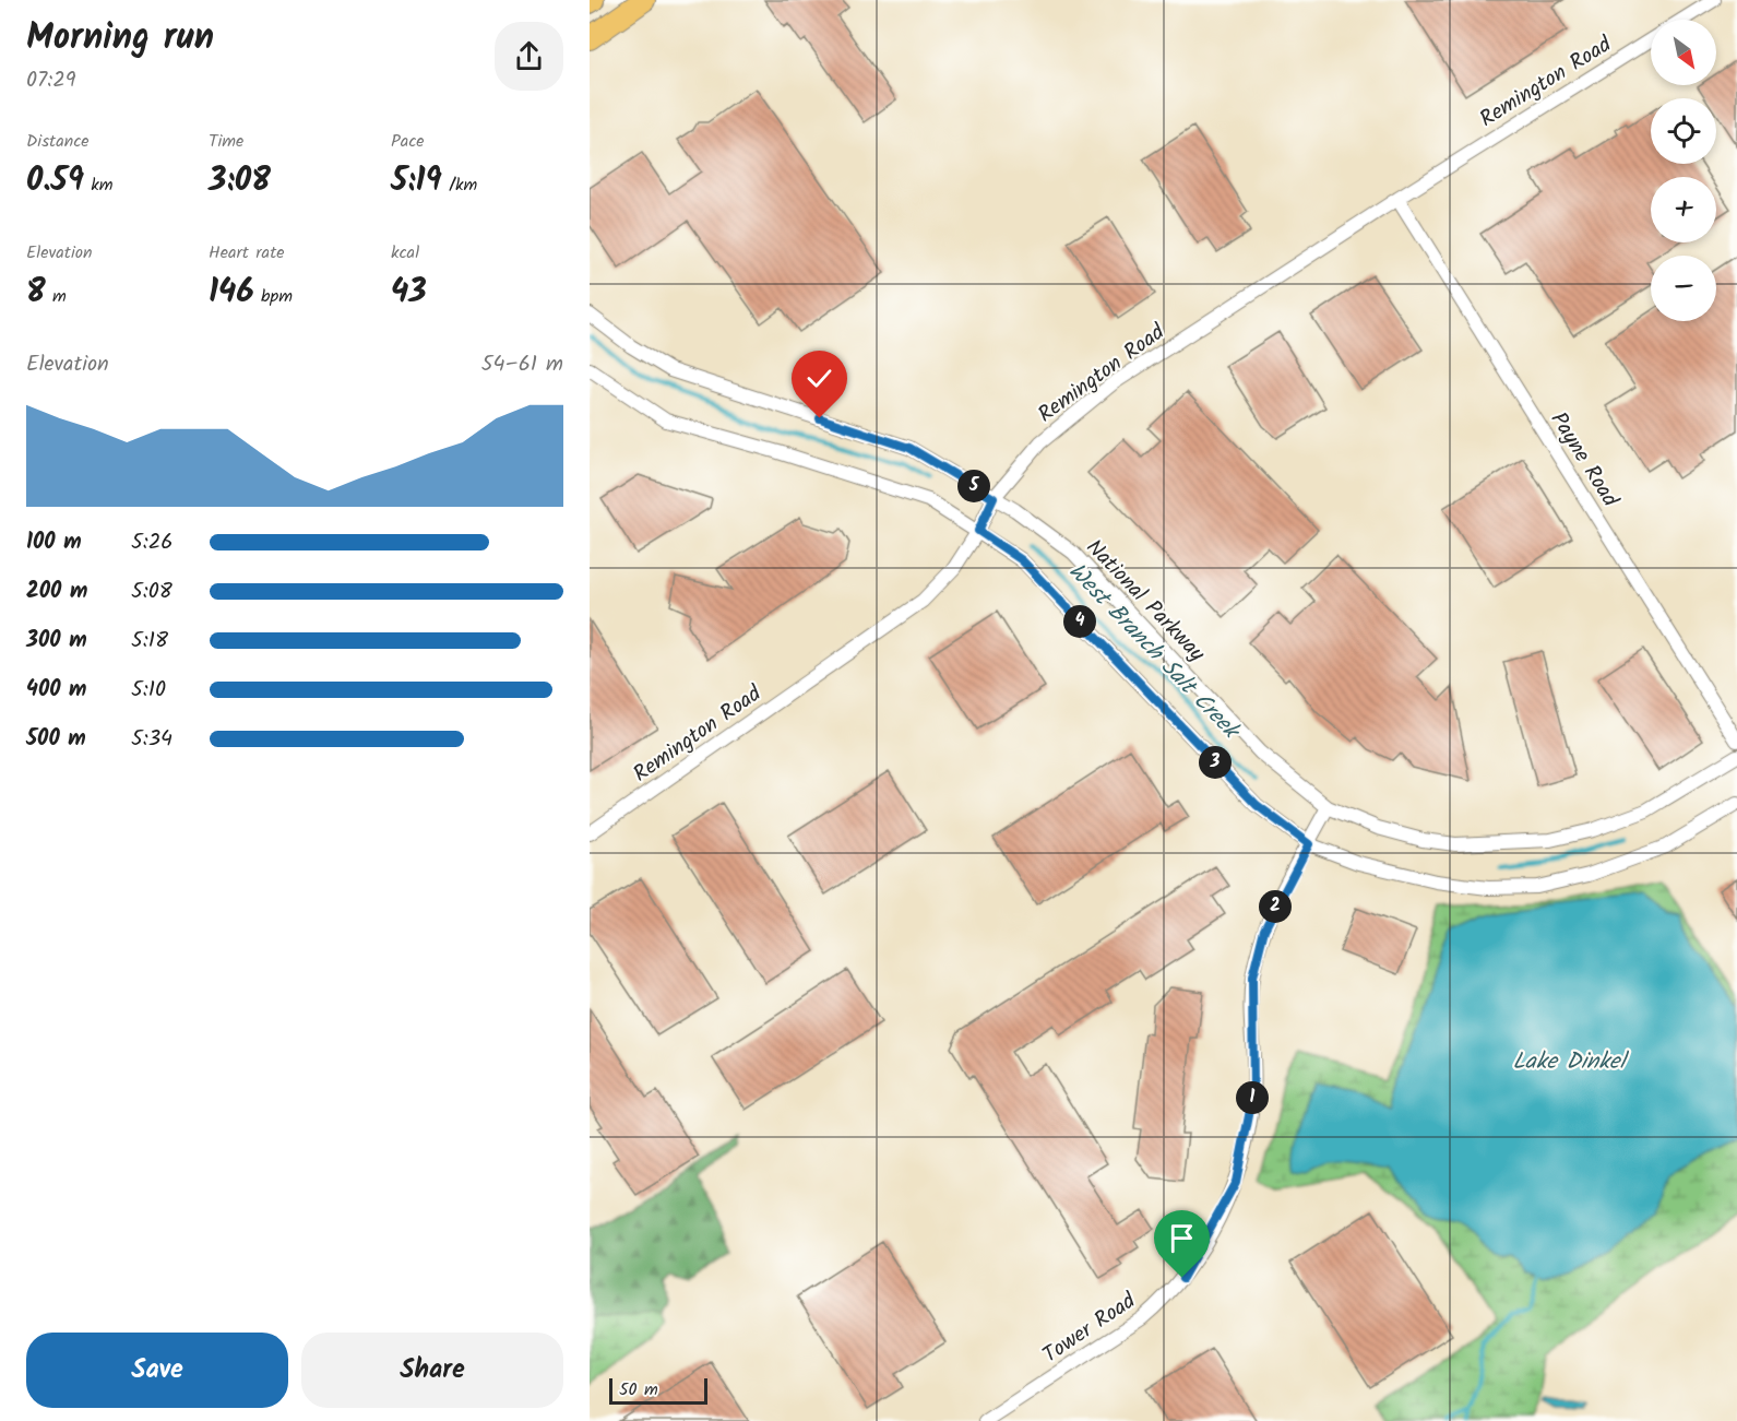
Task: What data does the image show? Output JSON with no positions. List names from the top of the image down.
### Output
{
  "streets": {
    "street": [
      "Remington Road",
      "Payne Road",
      "National Parkway",
      "Tower Road"
    ]
  },
  "crossings": [
    ["Remington Road", "Payne Road"],
    ["Remington Road", "National Parkway"],
    ["National Parkway", "Tower Road"]
  ],
  "water": ["West Branch Salt Creek", "Lake Dinkel"],
  "scale_bar": "50 m",
  "north": "bottom right",
  "page": {
    "heading": ["Morning run", "07:29"],
    "map_buttons": ["+", "−"],
    "stats": [
      ["Distance", "0.59 km"],
      ["Time", "3:08"],
      ["Pace", "5:19 /km"],
      ["Elevation", "8 m"],
      ["Heart rate", "146 bpm"],
      ["kcal", "43"]
    ],
    "chart": ["Elevation", "54–61 m"],
    "pins": [
      "5",
      "4",
      "3",
      "2",
      "1"
    ],
    "list": [
      {
        "name": "100 m",
        "note": "5:26"
      },
      {
        "name": "200 m",
        "note": "5:08"
      },
      {
        "name": "300 m",
        "note": "5:18"
      },
      {
        "name": "400 m",
        "note": "5:10"
      },
      {
        "name": "500 m",
        "note": "5:34"
      }
    ],
    "buttons": ["Save", "Share"],
    "scale": "50 m"
  }
}
